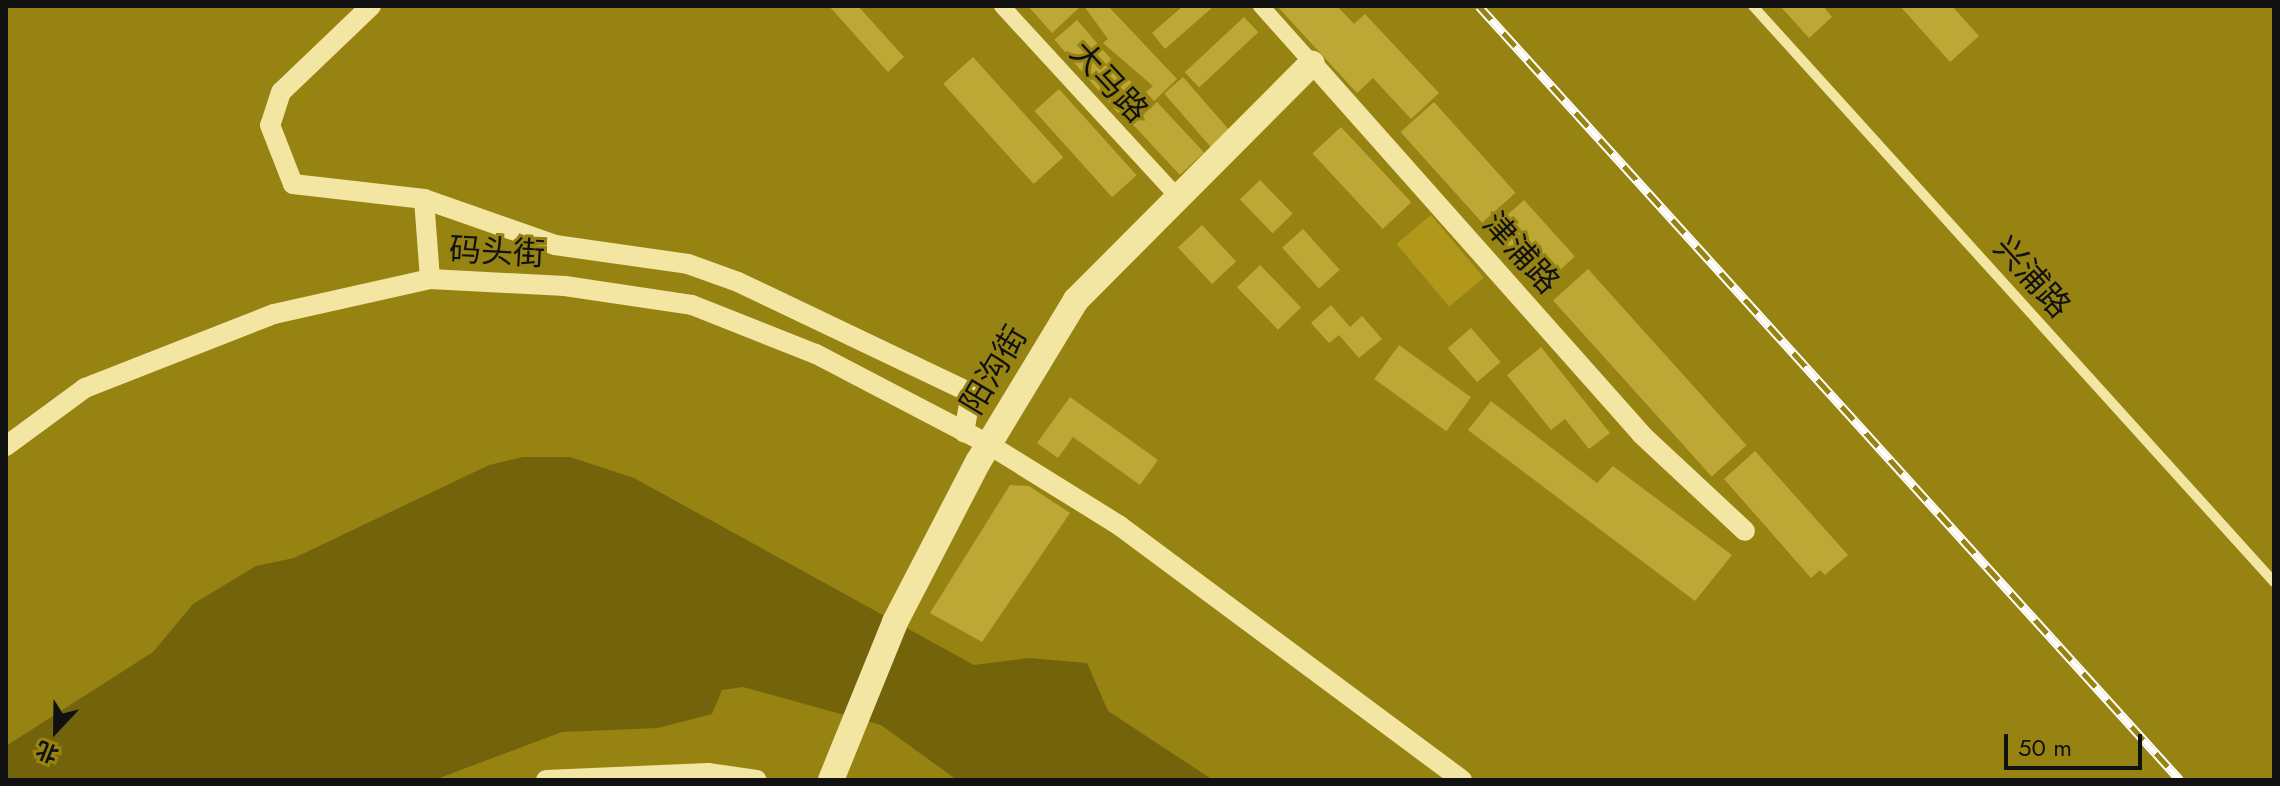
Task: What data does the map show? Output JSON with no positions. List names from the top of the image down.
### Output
{
  "streets": {
    "street": [
      "大马路",
      "码头街",
      "津浦路",
      "阳沟街"
    ],
    "lane": ["兴浦路"]
  },
  "crossings": [
    ["大马路", "阳沟街"],
    ["码头街", "阳沟街"],
    ["津浦路", "阳沟街"]
  ],
  "scale_bar": "50 m",
  "north": "bottom"
}
